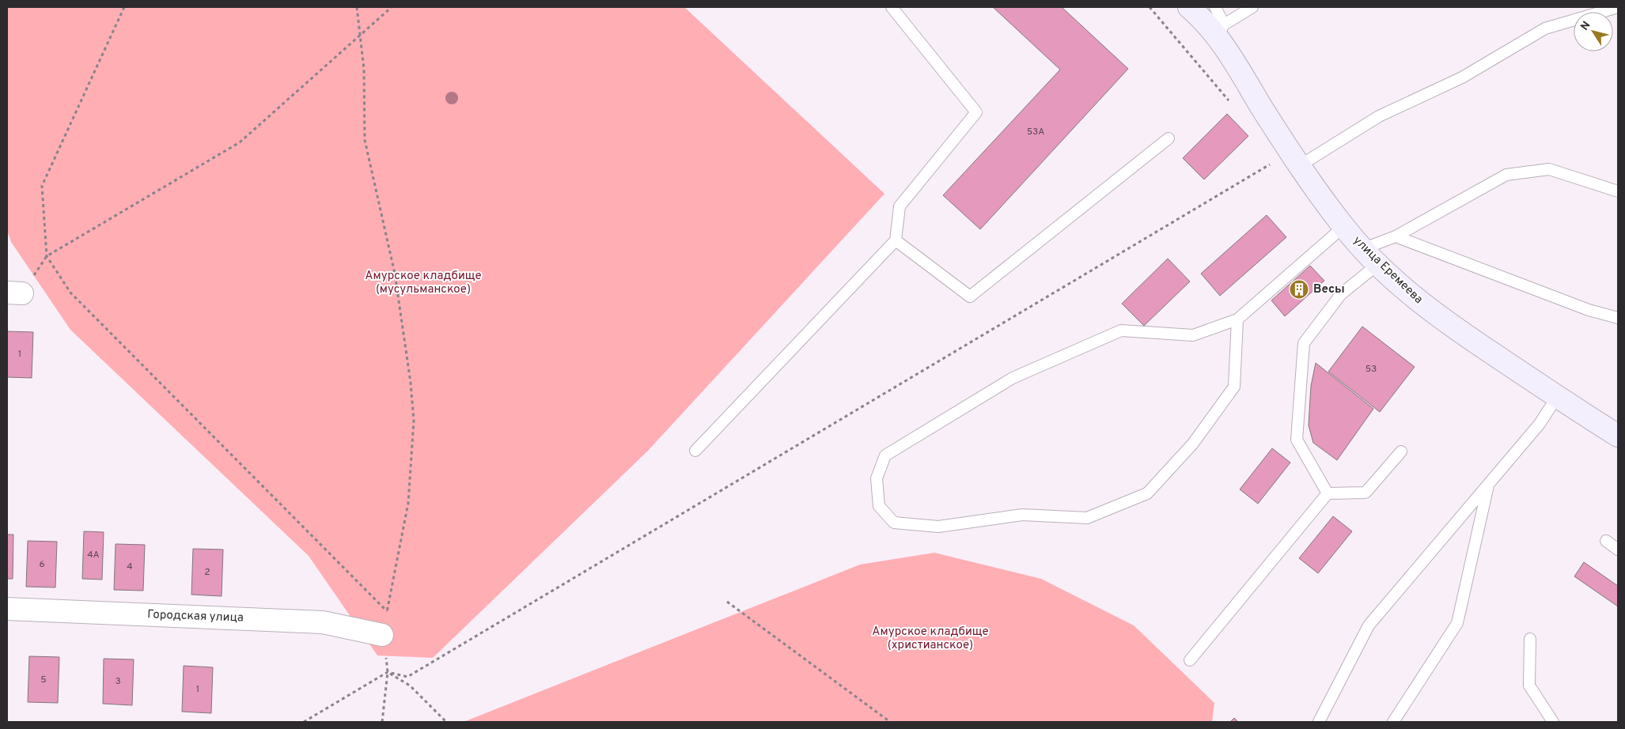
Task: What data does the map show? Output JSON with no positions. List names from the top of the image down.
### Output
{
  "streets": {
    "street": ["улица Еремеева", "Городская улица"]
  },
  "parks": ["Амурское кладбище (мусульманское)", "Амурское кладбище (христианское)"],
  "places": {
    "building": ["Весы"]
  },
  "house_numbers": [
    "53А",
    "1",
    "53",
    "4А",
    "6",
    "4",
    "2",
    "5",
    "3",
    "1"
  ],
  "north": "top left"
}
